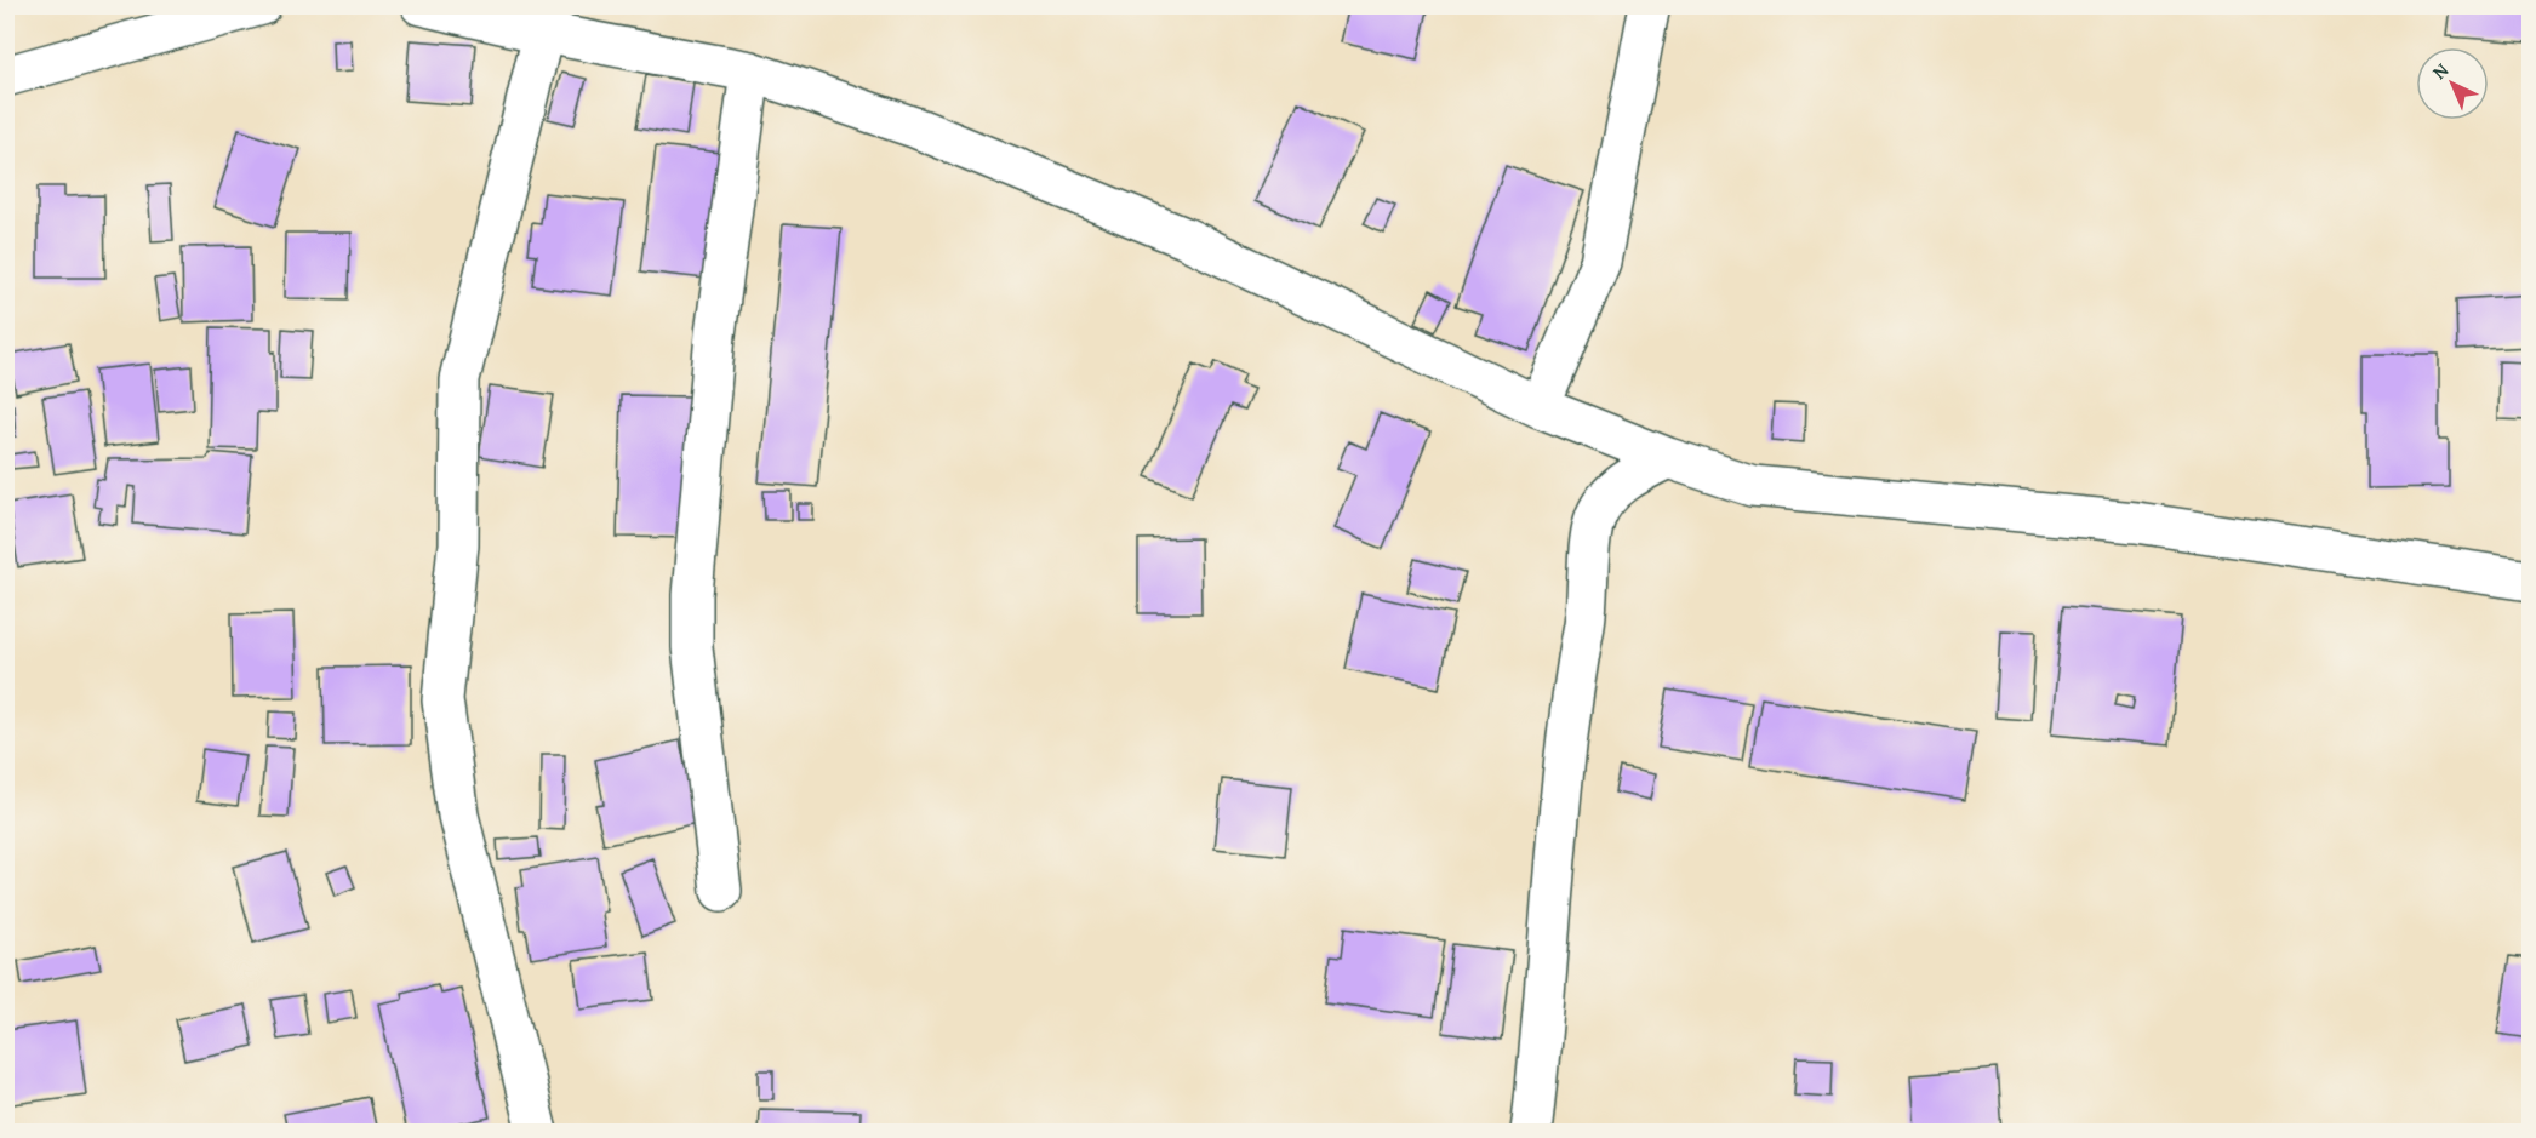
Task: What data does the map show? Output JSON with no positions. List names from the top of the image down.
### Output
{
  "north": "top left"
}
